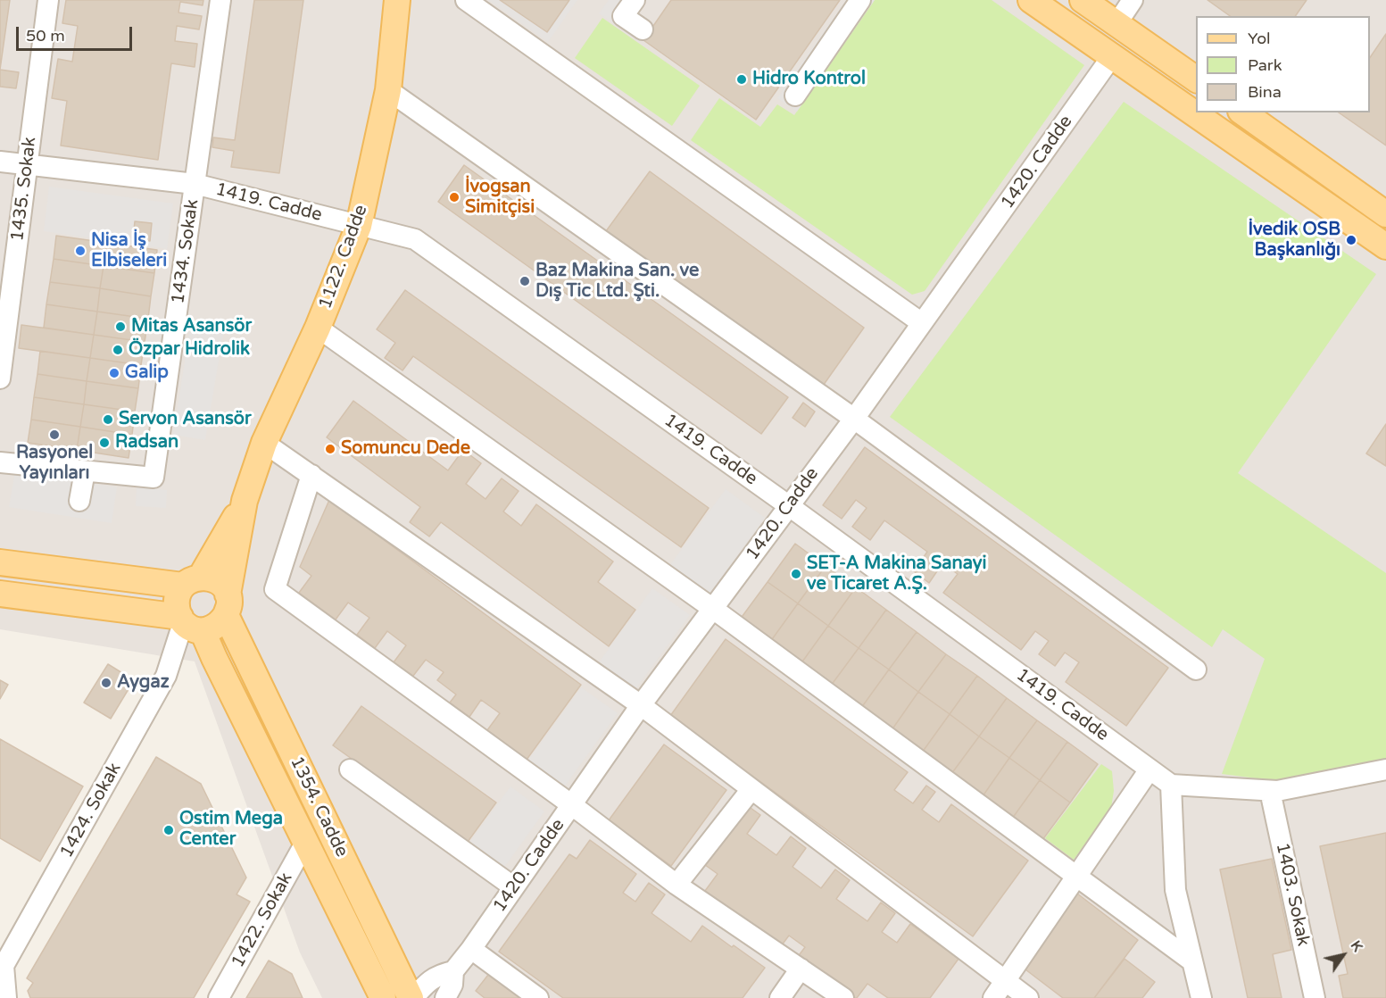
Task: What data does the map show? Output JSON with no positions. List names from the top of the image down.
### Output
{
  "streets": {
    "main road": ["1122. Cadde", "1354. Cadde"],
    "street": [
      "1420. Cadde",
      "1435. Sokak",
      "1419. Cadde",
      "1434. Sokak",
      "1424. Sokak",
      "1403. Sokak",
      "1422. Sokak"
    ]
  },
  "crossings": [
    ["1420. Cadde", "1419. Cadde"],
    ["1420. Cadde", "1354. Cadde"],
    ["1435. Sokak", "1419. Cadde"],
    ["1419. Cadde", "1434. Sokak"],
    ["1419. Cadde", "1122. Cadde"],
    ["1354. Cadde", "1424. Sokak"],
    ["1354. Cadde", "1422. Sokak"]
  ],
  "places": [
    "Hidro Kontrol",
    "İvogsan Simitçisi",
    "İvedik OSB Başkanlığı",
    "Nisa İş Elbiseleri",
    "Baz Makina San. ve Dış Tic Ltd. Şti.",
    "Mitas Asansör",
    "Özpar Hidrolik",
    "Galip",
    "Servon Asansör",
    "Rasyonel Yayınları",
    "Radsan",
    "Somuncu Dede",
    "SET-A Makina Sanayi ve Ticaret A.Ş.",
    "Aygaz",
    "Ostim Mega Center"
  ],
  "legend": ["Yol", "Park", "Bina"],
  "scale_bar": "50 m",
  "north": "top right"
}
